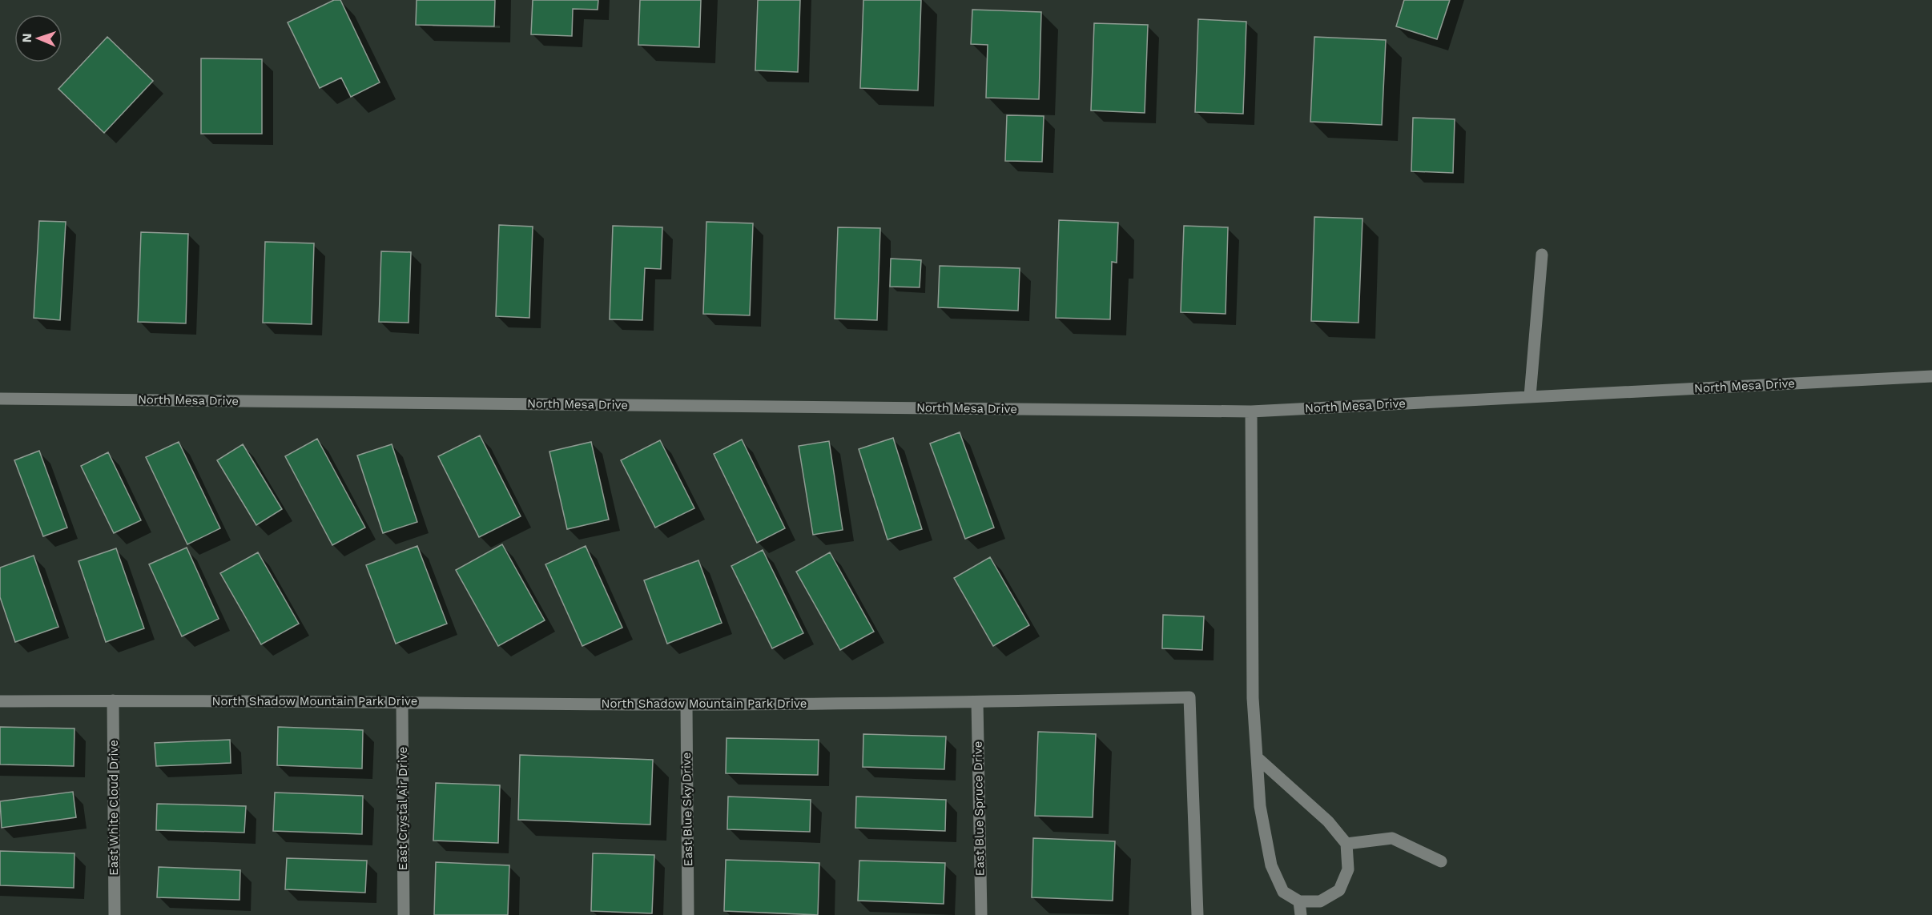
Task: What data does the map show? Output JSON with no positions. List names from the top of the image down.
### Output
{
  "streets": {
    "street": [
      "North Mesa Drive",
      "North Shadow Mountain Park Drive",
      "East White Cloud Drive",
      "East Crystal Air Drive",
      "East Blue Spruce Drive",
      "East Blue Sky Drive"
    ]
  },
  "crossings": [
    ["North Shadow Mountain Park Drive", "East White Cloud Drive"],
    ["North Shadow Mountain Park Drive", "East Crystal Air Drive"],
    ["North Shadow Mountain Park Drive", "East Blue Spruce Drive"],
    ["North Shadow Mountain Park Drive", "East Blue Sky Drive"]
  ],
  "north": "left"
}
